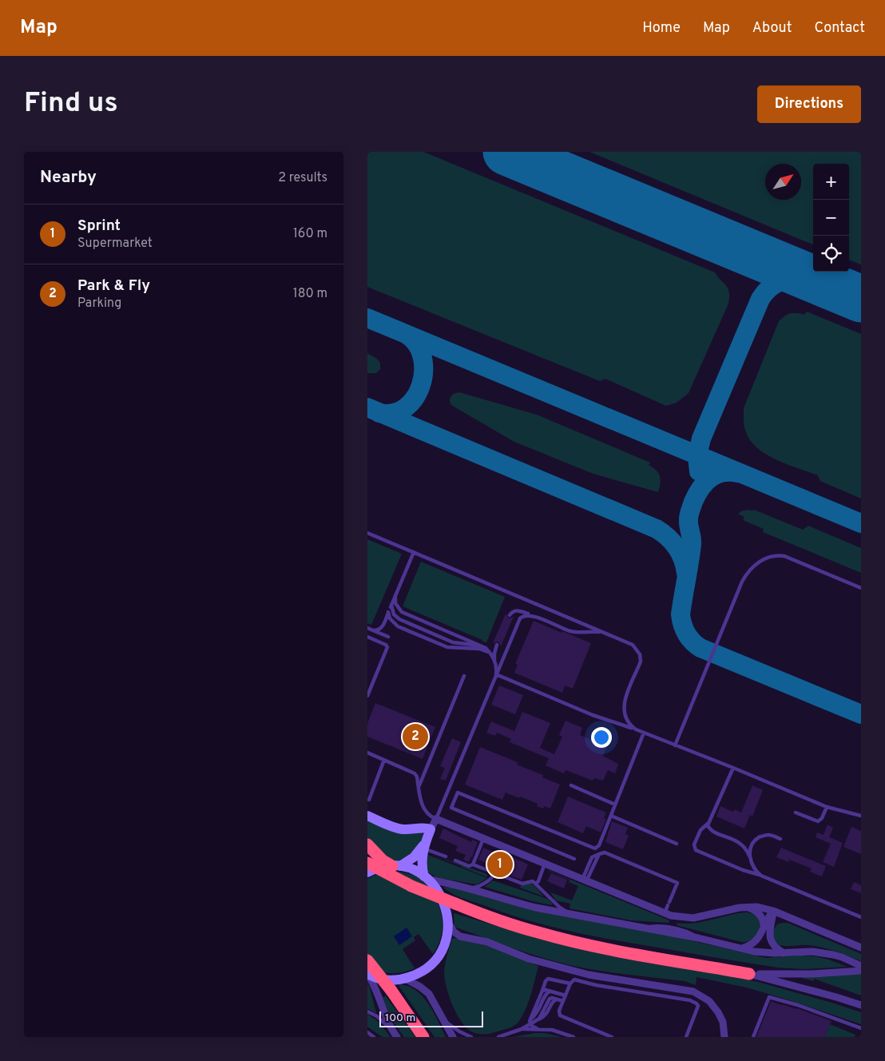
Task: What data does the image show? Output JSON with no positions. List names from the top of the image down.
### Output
{
  "scale_bar": "100 m",
  "north": "top right",
  "page": {
    "header": "Map",
    "nav": [
      "Home",
      "Map",
      "About",
      "Contact"
    ],
    "buttons": "Directions",
    "title": "Find us",
    "heading": ["Nearby", "2 results"],
    "map_buttons": ["+", "−"],
    "list": [
      {
        "mark": "1",
        "name": "Sprint",
        "note": "Supermarket",
        "value": "160 m"
      },
      {
        "mark": "2",
        "name": "Park & Fly",
        "note": "Parking",
        "value": "180 m"
      }
    ],
    "pins": ["2", "1"],
    "scale": "100 m"
  }
}
